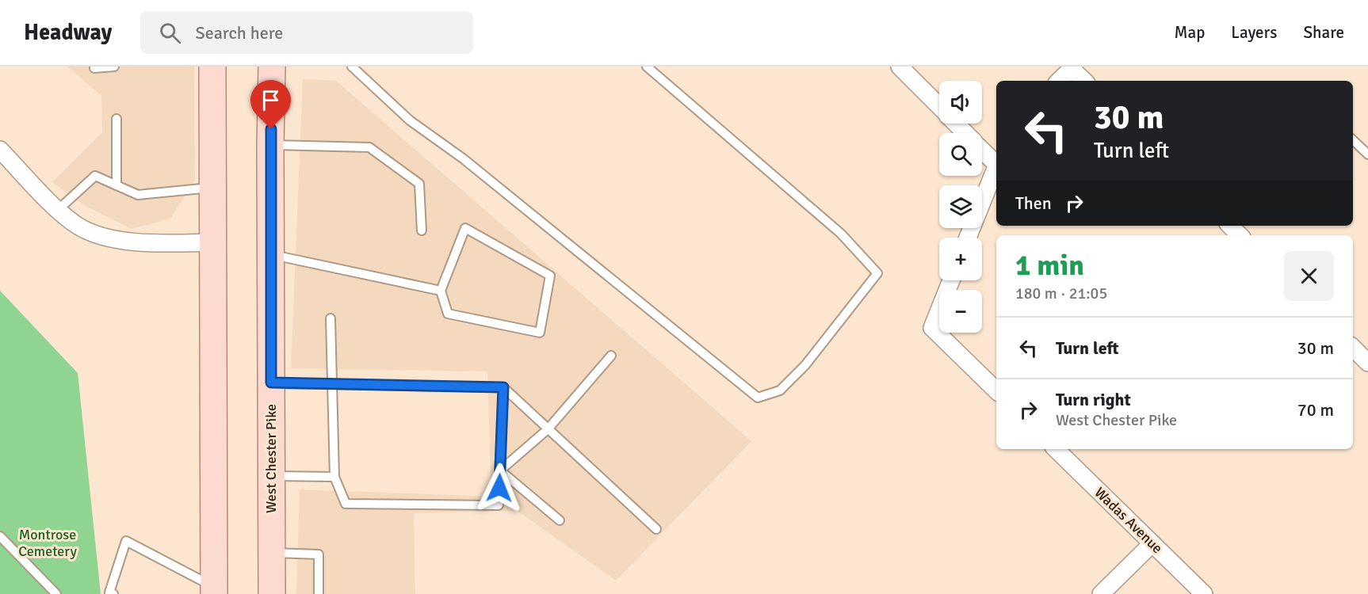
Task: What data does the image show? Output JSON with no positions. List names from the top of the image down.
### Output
{
  "streets": {
    "main road": ["West Chester Pike"],
    "street": ["Wadas Avenue"]
  },
  "parks": ["Montrose Cemetery"],
  "page": {
    "header": "Headway",
    "search": "Search here",
    "nav": ["Map", "Layers", "Share"],
    "map_buttons": ["+", "−"],
    "turn": ["30 m", "Turn left"],
    "then": "Then",
    "heading": ["1 min", "180 m · 21:05"],
    "list": [
      {
        "name": "Turn left",
        "value": "30 m"
      },
      {
        "name": "Turn right",
        "note": "West Chester Pike",
        "value": "70 m"
      }
    ]
  }
}
